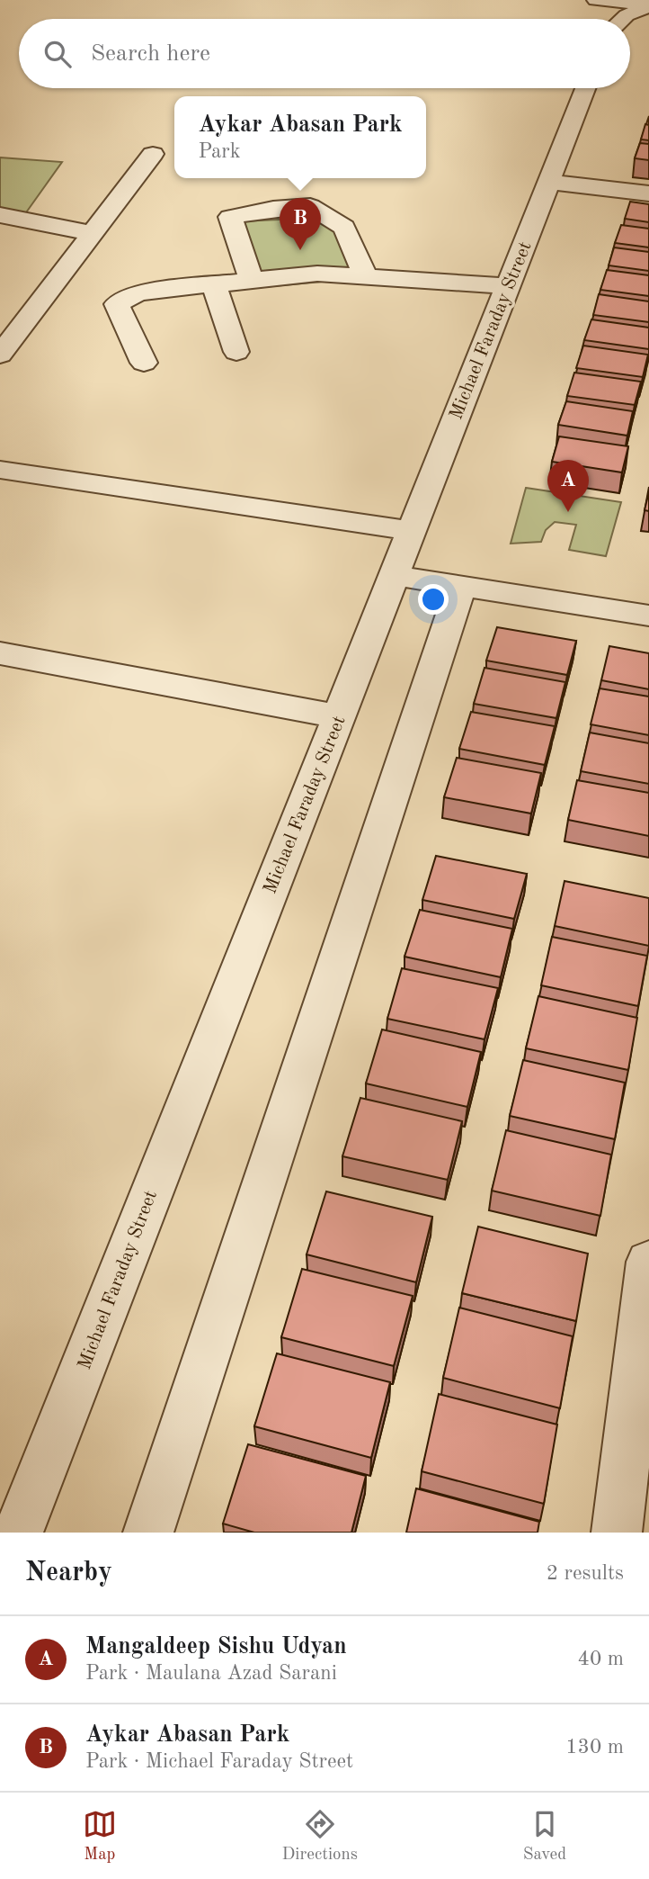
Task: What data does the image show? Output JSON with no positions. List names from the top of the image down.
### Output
{
  "streets": {
    "street": ["Michael Faraday Street"]
  },
  "page": {
    "search": "Search here",
    "popup": ["Aykar Abasan Park", "Park"],
    "pins": ["B", "A"],
    "heading": ["Nearby", "2 results"],
    "list": [
      {
        "mark": "A",
        "name": "Mangaldeep Sishu Udyan",
        "note": "Park · Maulana Azad Sarani",
        "value": "40 m"
      },
      {
        "mark": "B",
        "name": "Aykar Abasan Park",
        "note": "Park · Michael Faraday Street",
        "value": "130 m"
      }
    ],
    "nav": ["Map", "Directions", "Saved"]
  }
}
